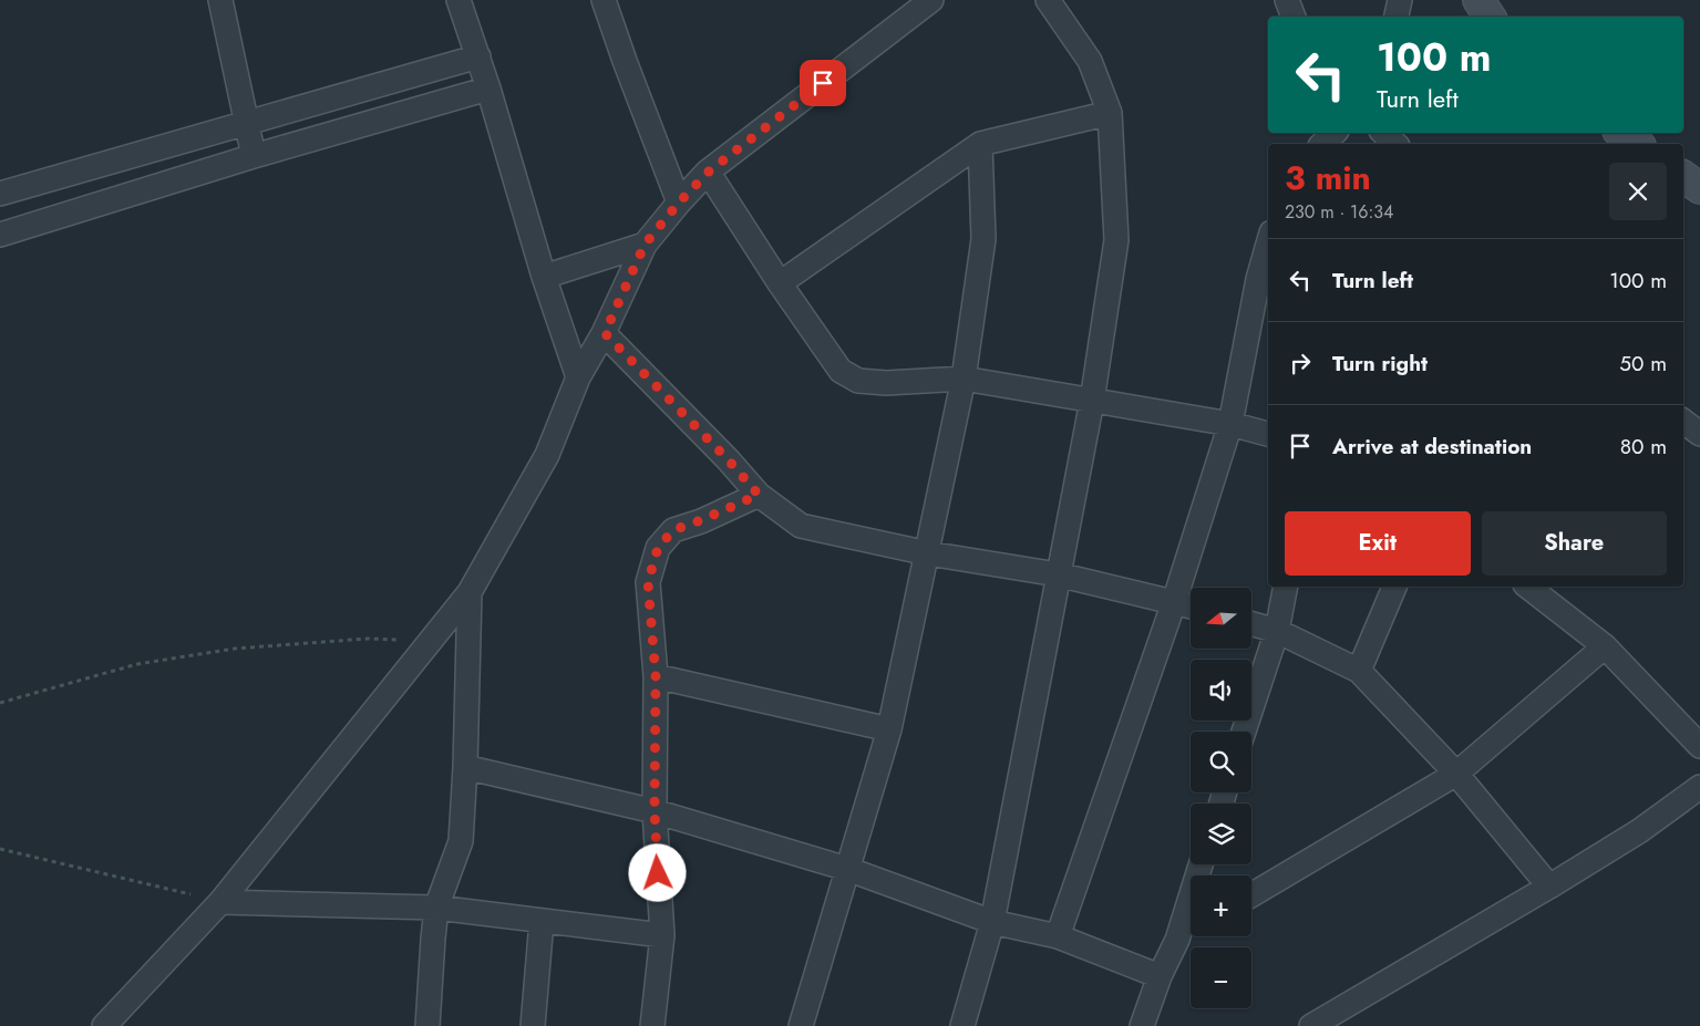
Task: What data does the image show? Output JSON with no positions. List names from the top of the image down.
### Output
{
  "north": "left",
  "page": {
    "turn": ["100 m", "Turn left"],
    "heading": ["3 min", "230 m · 16:34"],
    "list": [
      {
        "name": "Turn left",
        "value": "100 m"
      },
      {
        "name": "Turn right",
        "value": "50 m"
      },
      {
        "name": "Arrive at destination",
        "value": "80 m"
      }
    ],
    "buttons": ["Exit", "Share"],
    "map_buttons": ["+", "−"]
  }
}
